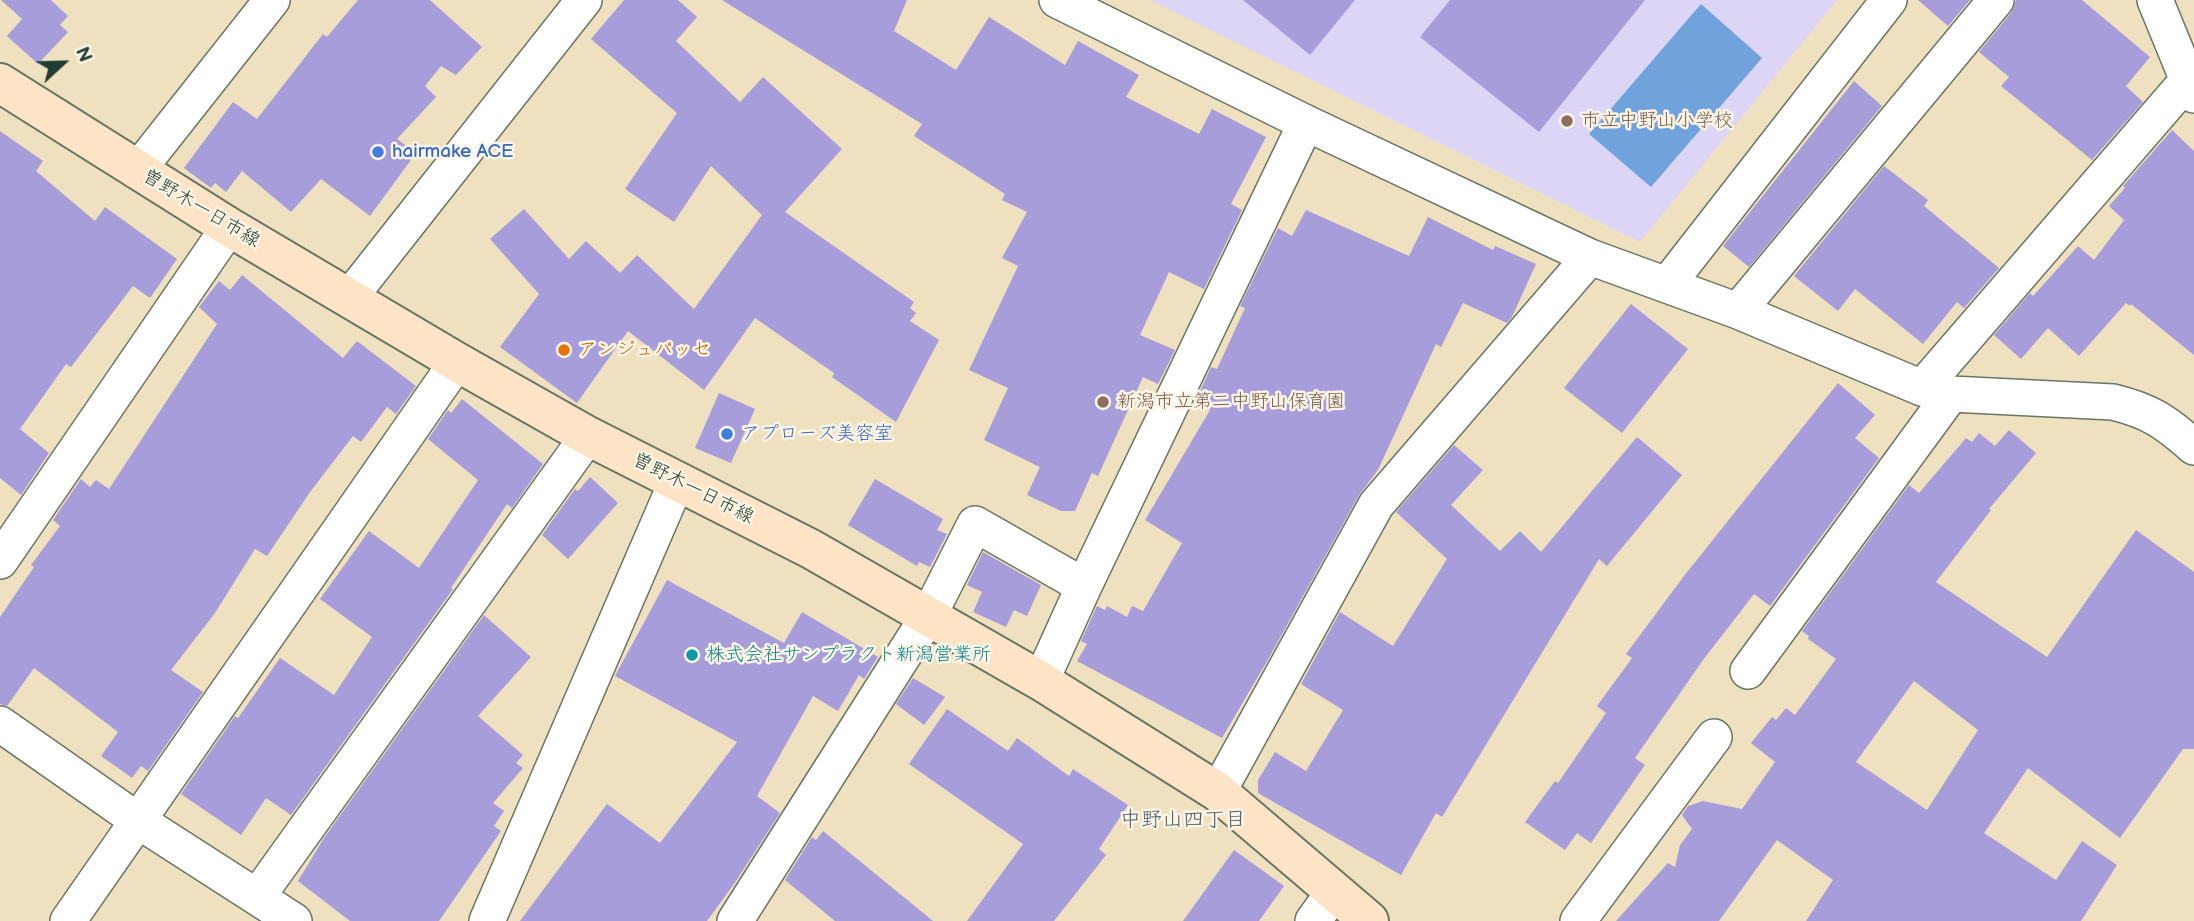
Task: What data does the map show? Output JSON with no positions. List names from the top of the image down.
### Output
{
  "streets": {
    "main road": ["曽野木一日市線"]
  },
  "districts": ["中野山四丁目"],
  "places": [
    "市立中野山小学校",
    "hairmake ACE",
    "アンジュパッセ",
    "新潟市立第二中野山保育園",
    "アプローズ美容室",
    "株式会社サンプラクト新潟営業所"
  ],
  "north": "right"
}
